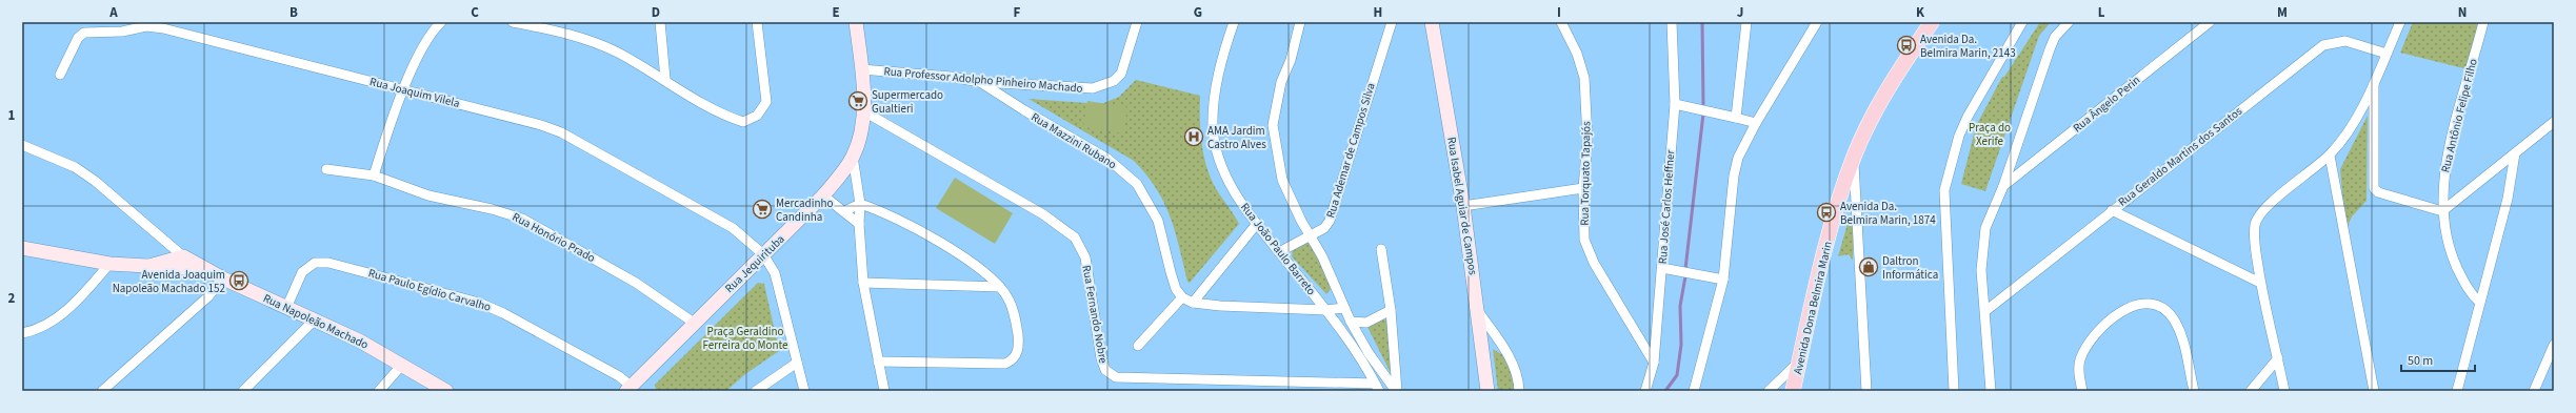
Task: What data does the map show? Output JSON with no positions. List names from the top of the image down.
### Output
{
  "streets": {
    "main road": [
      "Rua Isabel Aguiar de Campos",
      "Rua Jequirituba",
      "Avenida Dona Belmira Marin",
      "Rua Napoleão Machado"
    ],
    "street": [
      "Rua Professor Adolpho Pinheiro Machado",
      "Rua Joaquim Vilela",
      "Rua Ângelo Perin",
      "Rua Antônio Felipe Filho",
      "Rua Mazzini Rubano",
      "Rua Ademar de Campos Silva",
      "Rua Geraldo Martins dos Santos",
      "Rua Torquato Tapajós",
      "Rua José Carlos Heffner",
      "Rua Honório Prado",
      "Rua João Paulo Barreto",
      "Rua Paulo Egídio Carvalho",
      "Rua Fernando Nobre"
    ]
  },
  "crossings": [
    ["Rua Professor Adolpho Pinheiro Machado", "Rua Mazzini Rubano"],
    ["Rua Professor Adolpho Pinheiro Machado", "Rua Jequirituba"],
    ["Rua Joaquim Vilela", "Rua Jequirituba"],
    ["Rua Ademar de Campos Silva", "Rua João Paulo Barreto"],
    ["Rua Torquato Tapajós", "Rua José Carlos Heffner"],
    ["Rua Honório Prado", "Rua Jequirituba"],
    ["Rua João Paulo Barreto", "Rua Fernando Nobre"],
    ["Rua Jequirituba", "Rua Paulo Egídio Carvalho"],
    ["Rua Jequirituba", "Rua Fernando Nobre"],
    ["Rua Paulo Egídio Carvalho", "Rua Napoleão Machado"]
  ],
  "parks": ["Praça do Xerife", "Praça Geraldino Ferreira do Monte"],
  "places": {
    "bus stop": ["Avenida Da. Belmira Marin, 2143", "Avenida Da. Belmira Marin, 1874", "Avenida Joaquim Napoleão Machado 152"],
    "supermarket": ["Supermercado Gualtieri", "Mercadinho Candinha"],
    "hospital": ["AMA Jardim Castro Alves"],
    "shop": ["Daltron Informática"]
  },
  "scale_bar": "50 m",
  "grid": {
    "columns": [
      "A",
      "B",
      "C",
      "D",
      "E",
      "F",
      "G",
      "H",
      "I",
      "J",
      "K",
      "L",
      "M",
      "N"
    ],
    "rows": ["1", "2"]
  }
}
